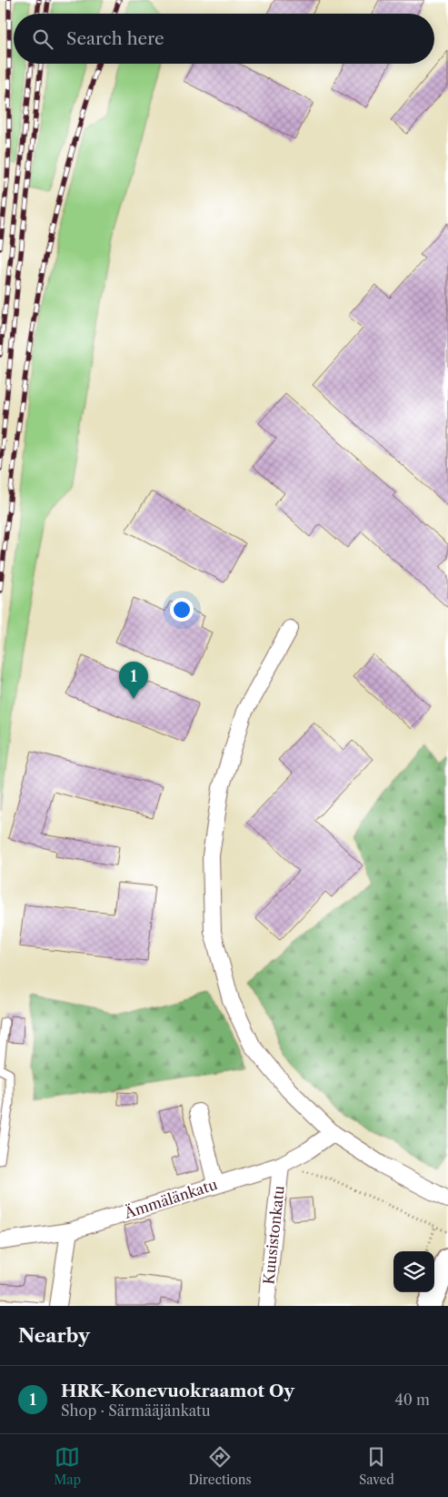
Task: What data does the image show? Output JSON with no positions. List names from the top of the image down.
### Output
{
  "streets": {
    "street": ["Ämmälänkatu", "Kuusistonkatu"]
  },
  "crossings": [
    ["Ämmälänkatu", "Kuusistonkatu"]
  ],
  "page": {
    "search": "Search here",
    "pins": "1",
    "heading": "Nearby",
    "list": [
      {
        "mark": "1",
        "name": "HRK-Konevuokraamot Oy",
        "note": "Shop · Särmääjänkatu",
        "value": "40 m"
      }
    ],
    "nav": ["Map", "Directions", "Saved"]
  }
}
